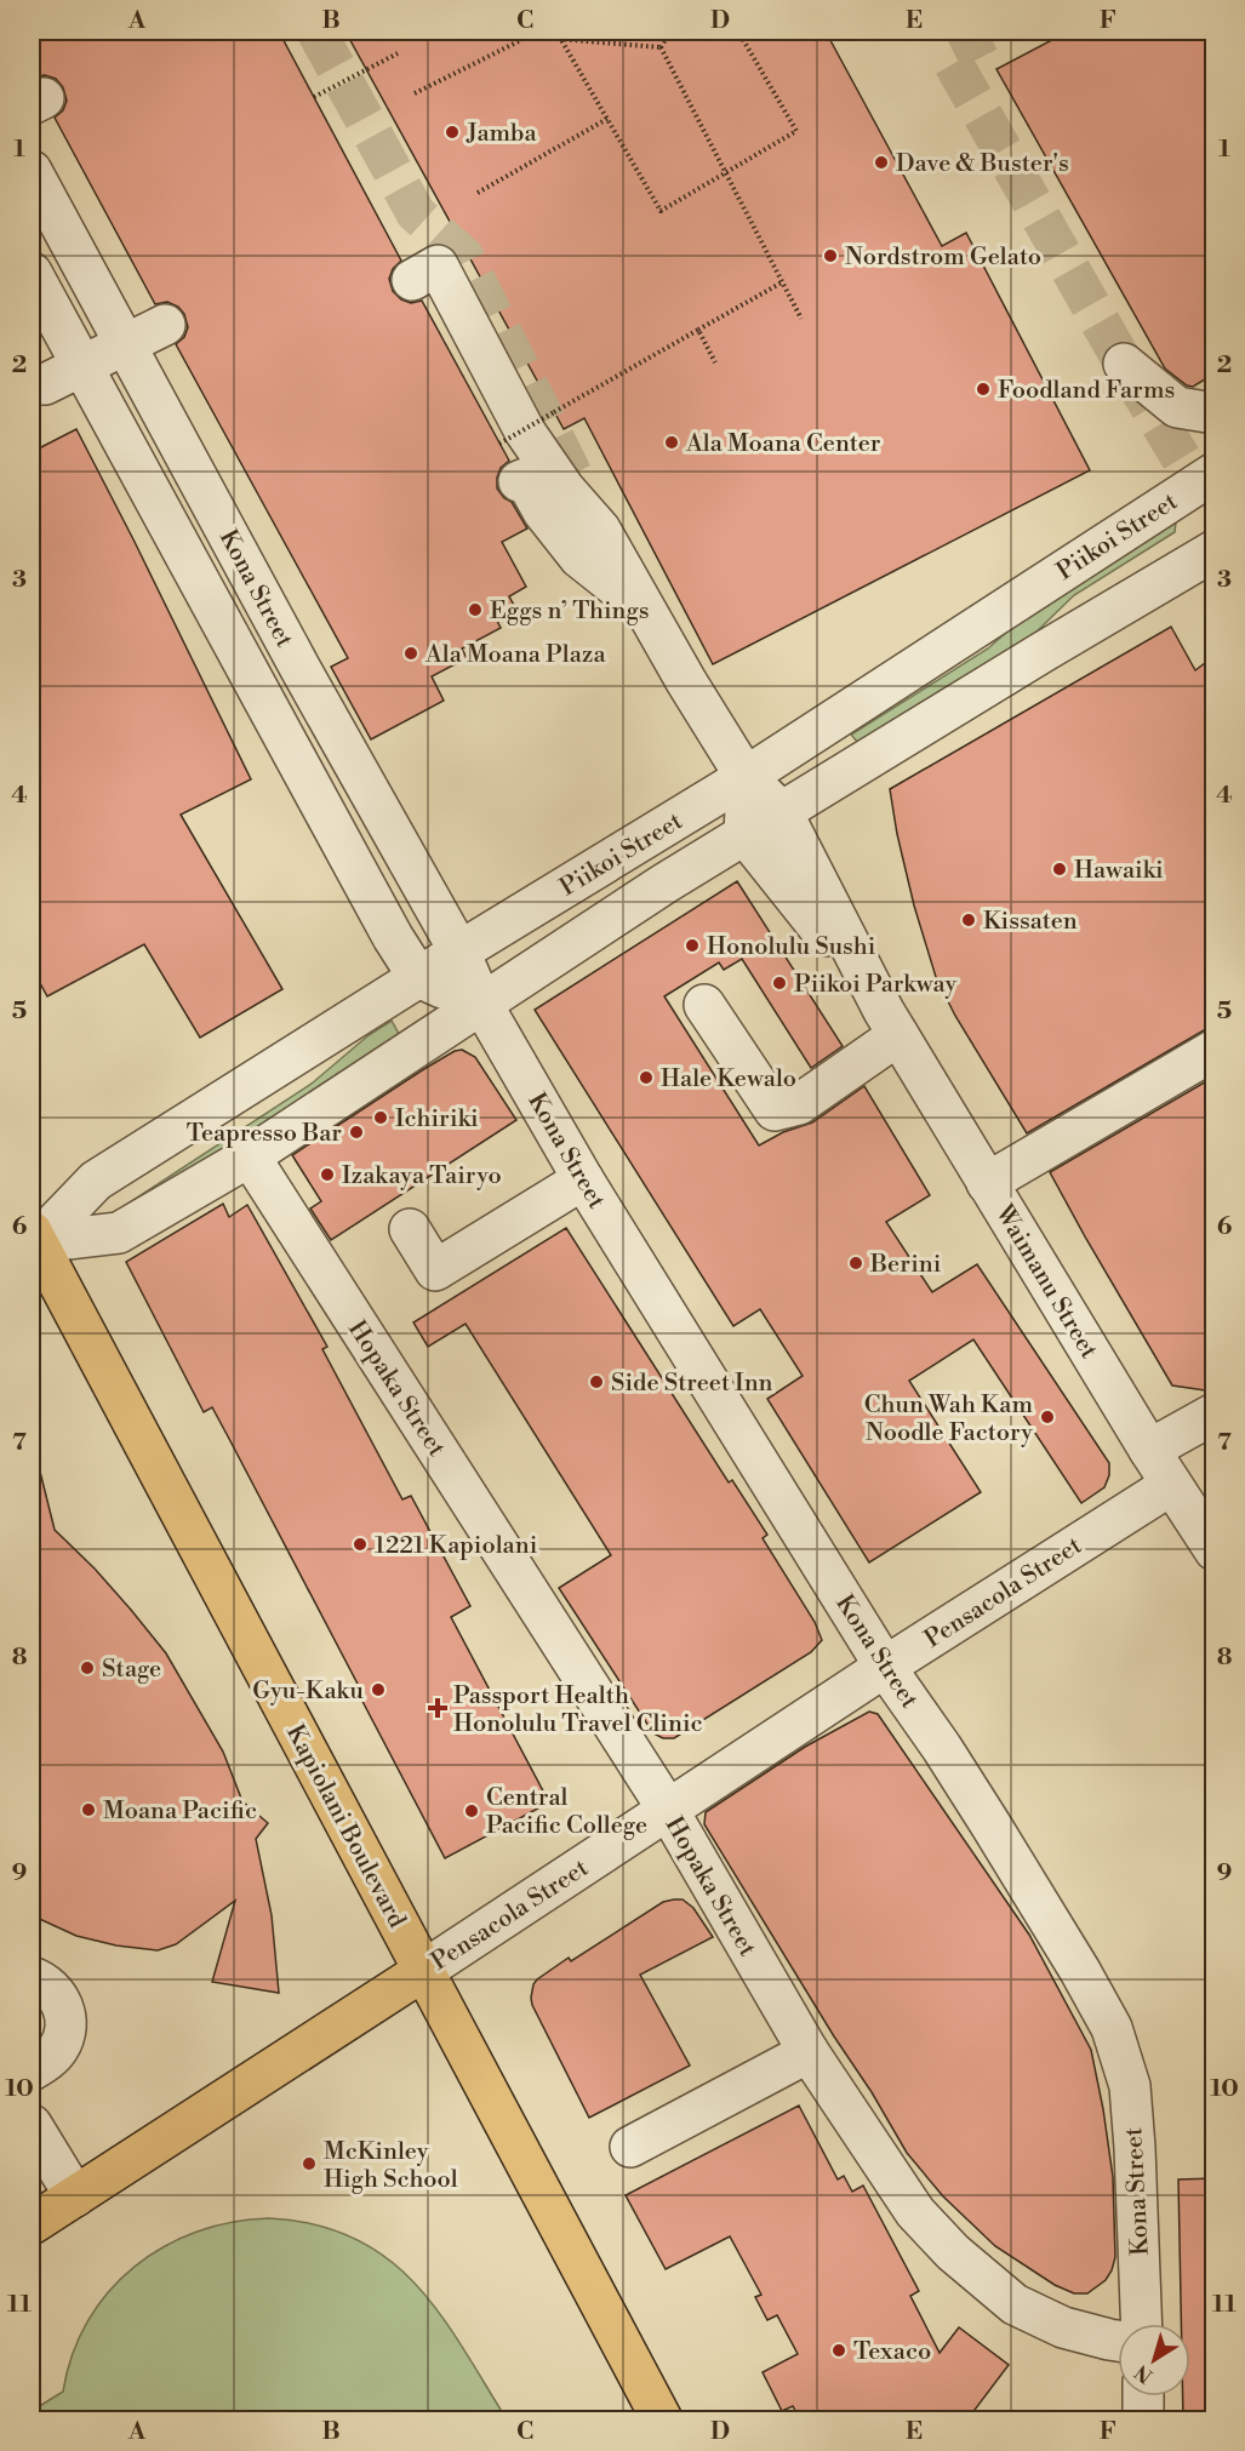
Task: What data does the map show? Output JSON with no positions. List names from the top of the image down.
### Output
{
  "streets": {
    "main road": ["Pensacola Street", "Kapiolani Boulevard"],
    "street": [
      "Piikoi Street",
      "Kona Street",
      "Waimanu Street",
      "Hopaka Street"
    ]
  },
  "crossings": [
    ["Piikoi Street", "Kona Street"],
    ["Piikoi Street", "Waimanu Street"],
    ["Piikoi Street", "Hopaka Street"],
    ["Piikoi Street", "Kapiolani Boulevard"],
    ["Kona Street", "Pensacola Street"],
    ["Waimanu Street", "Pensacola Street"],
    ["Hopaka Street", "Pensacola Street"],
    ["Pensacola Street", "Kapiolani Boulevard"]
  ],
  "places": {
    "other": [
      "Jamba",
      "Dave & Buster's",
      "Nordstrom Gelato",
      "Foodland Farms",
      "Ala Moana Center",
      "Eggs n’ Things",
      "Ala Moana Plaza",
      "Hawaiki",
      "Kissaten",
      "Honolulu Sushi",
      "Piikoi Parkway",
      "Hale Kewalo",
      "Ichiriki",
      "Teapresso Bar",
      "Izakaya Tairyo",
      "Berini",
      "Side Street Inn",
      "Chun Wah Kam Noodle Factory",
      "1221 Kapiolani",
      "Stage",
      "Gyu-Kaku",
      "Moana Pacific",
      "Central Pacific College",
      "McKinley High School",
      "Texaco"
    ],
    "health": ["Passport Health Honolulu Travel Clinic"]
  },
  "north": "bottom left",
  "grid": {
    "columns": [
      "A",
      "B",
      "C",
      "D",
      "E",
      "F"
    ],
    "rows": [
      "1",
      "2",
      "3",
      "4",
      "5",
      "6",
      "7",
      "8",
      "9",
      "10",
      "11"
    ]
  }
}
